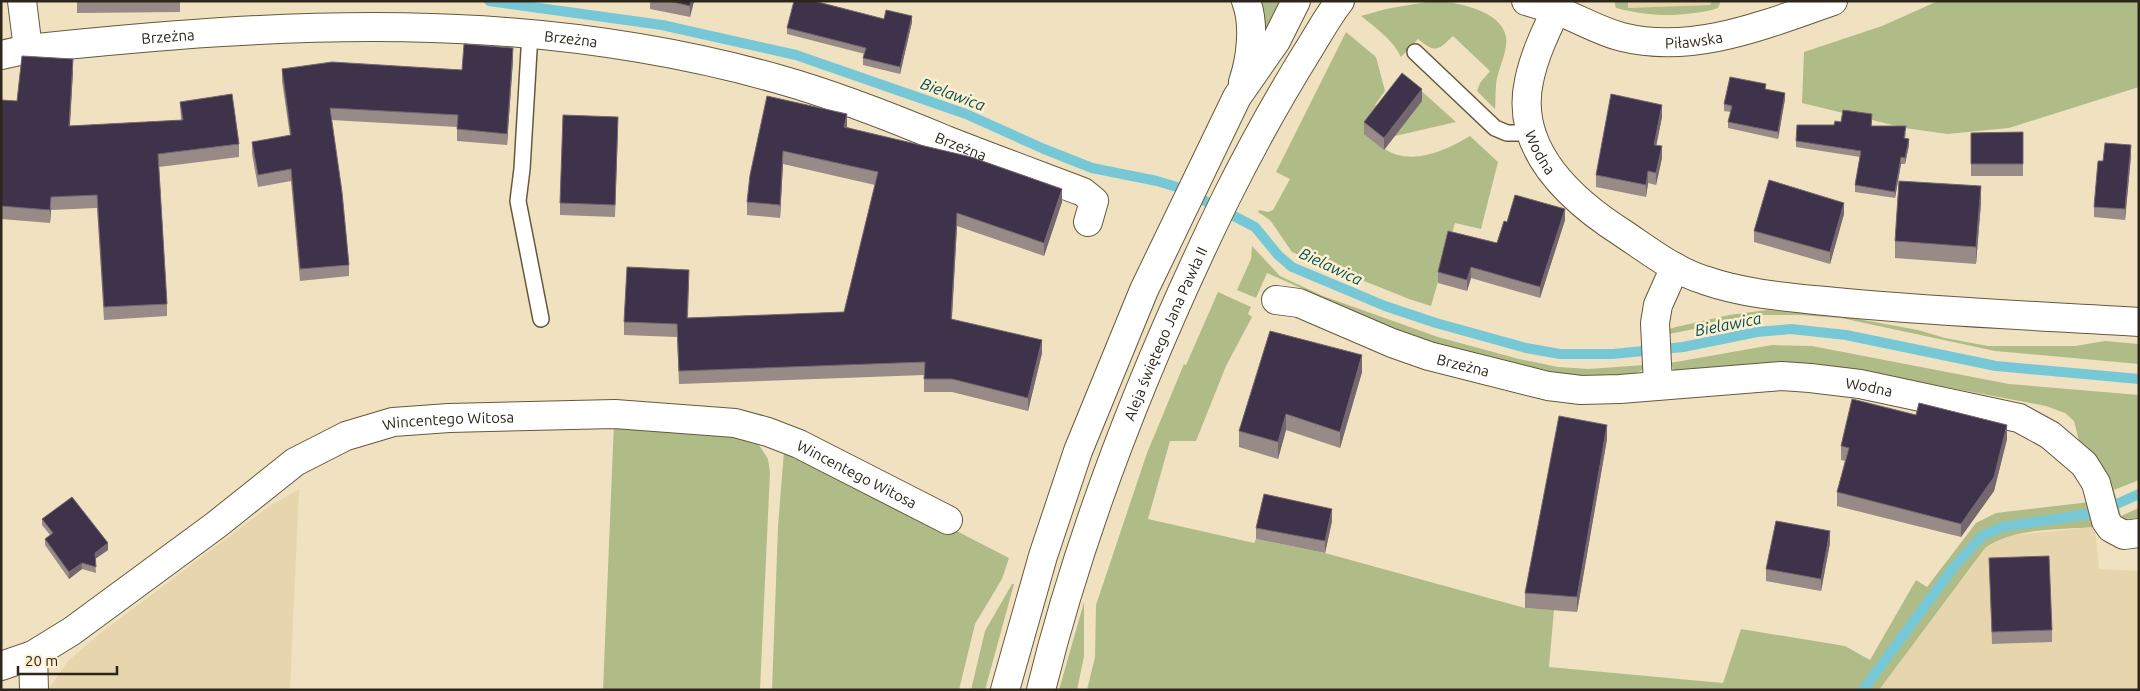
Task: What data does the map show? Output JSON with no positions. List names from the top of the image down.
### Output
{
  "streets": {
    "street": [
      "Brzeżna",
      "Piławska",
      "Wodna",
      "Aleja świętego Jana Pawła II",
      "Wincentego Witosa"
    ]
  },
  "crossings": [
    ["Brzeżna", "Wodna"],
    ["Piławska", "Wodna"]
  ],
  "water": ["Bielawica"],
  "scale_bar": "20 m"
}
